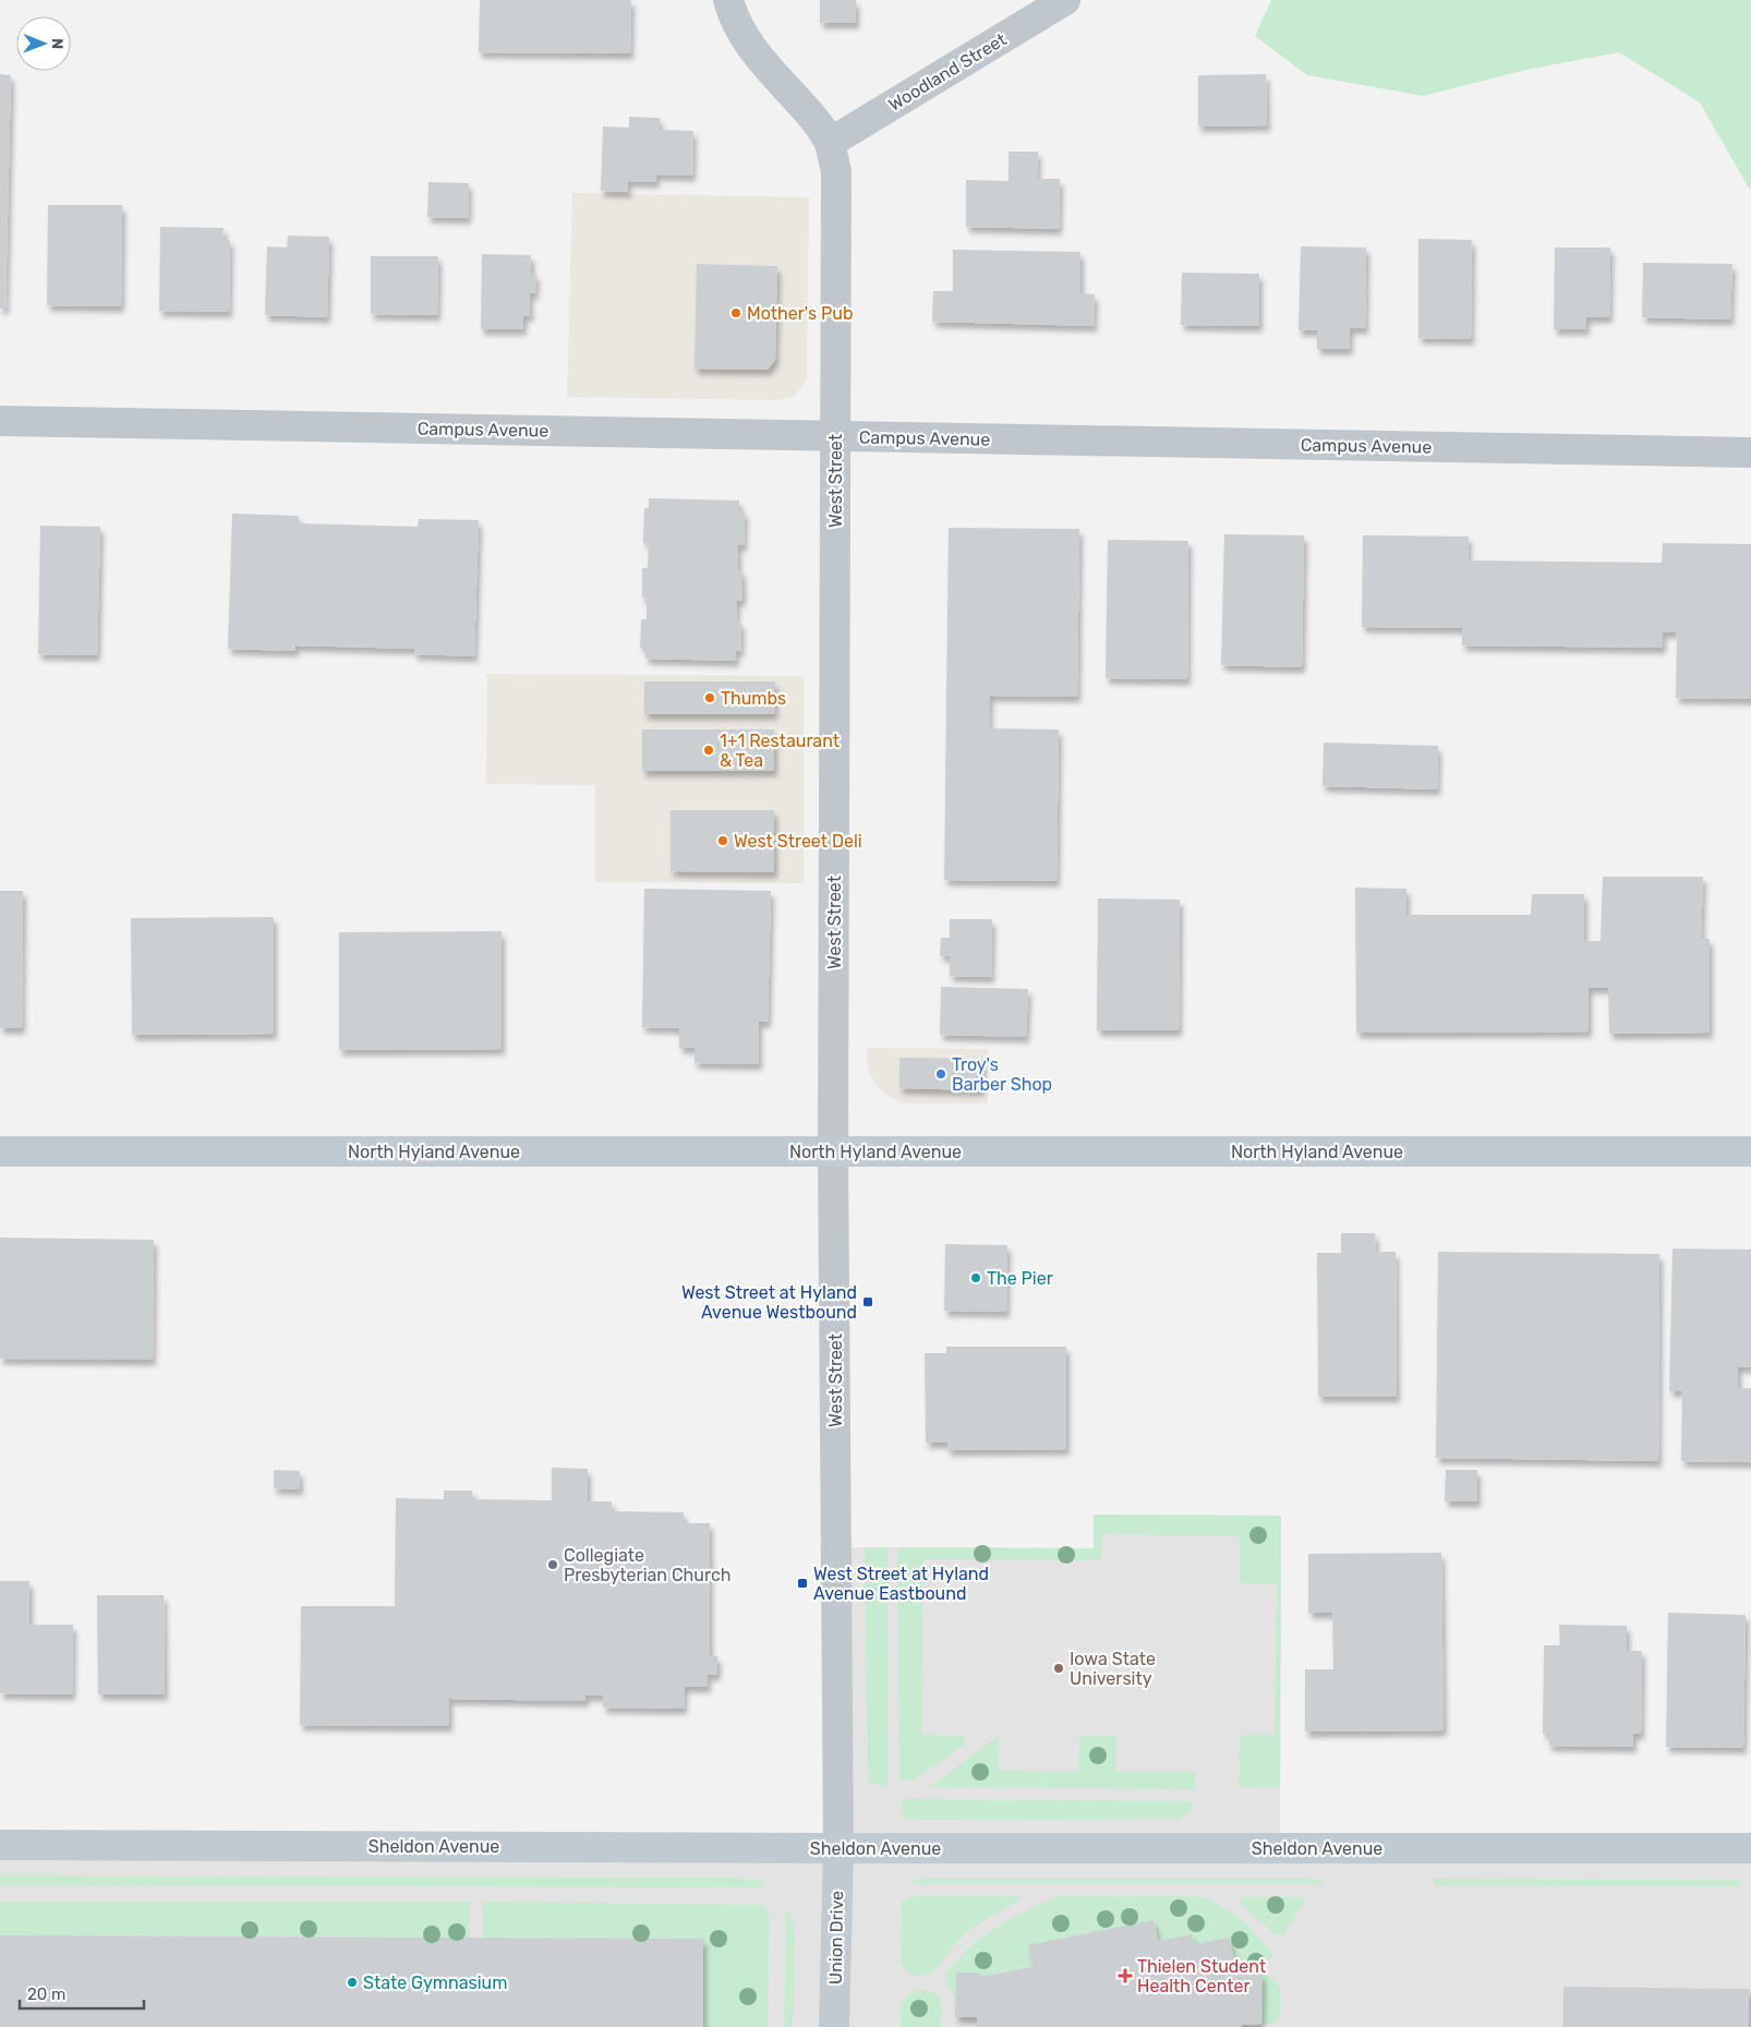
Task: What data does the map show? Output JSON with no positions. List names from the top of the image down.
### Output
{
  "streets": {
    "street": [
      "Woodland Street",
      "Campus Avenue",
      "West Street",
      "North Hyland Avenue",
      "Sheldon Avenue",
      "Union Drive"
    ]
  },
  "crossings": [
    ["Woodland Street", "West Street"],
    ["Campus Avenue", "West Street"],
    ["West Street", "North Hyland Avenue"],
    ["West Street", "Sheldon Avenue"],
    ["West Street", "Union Drive"],
    ["Sheldon Avenue", "Union Drive"]
  ],
  "places": {
    "other": [
      "Mother's Pub",
      "Thumbs",
      "1+1 Restaurant & Tea",
      "West Street Deli",
      "Troy's Barber Shop",
      "The Pier",
      "Collegiate Presbyterian Church",
      "Iowa State University",
      "State Gymnasium"
    ],
    "transit": ["West Street at Hyland Avenue Westbound", "West Street at Hyland Avenue Eastbound"],
    "health": ["Thielen Student Health Center"]
  },
  "scale_bar": "20 m",
  "north": "right"
}
